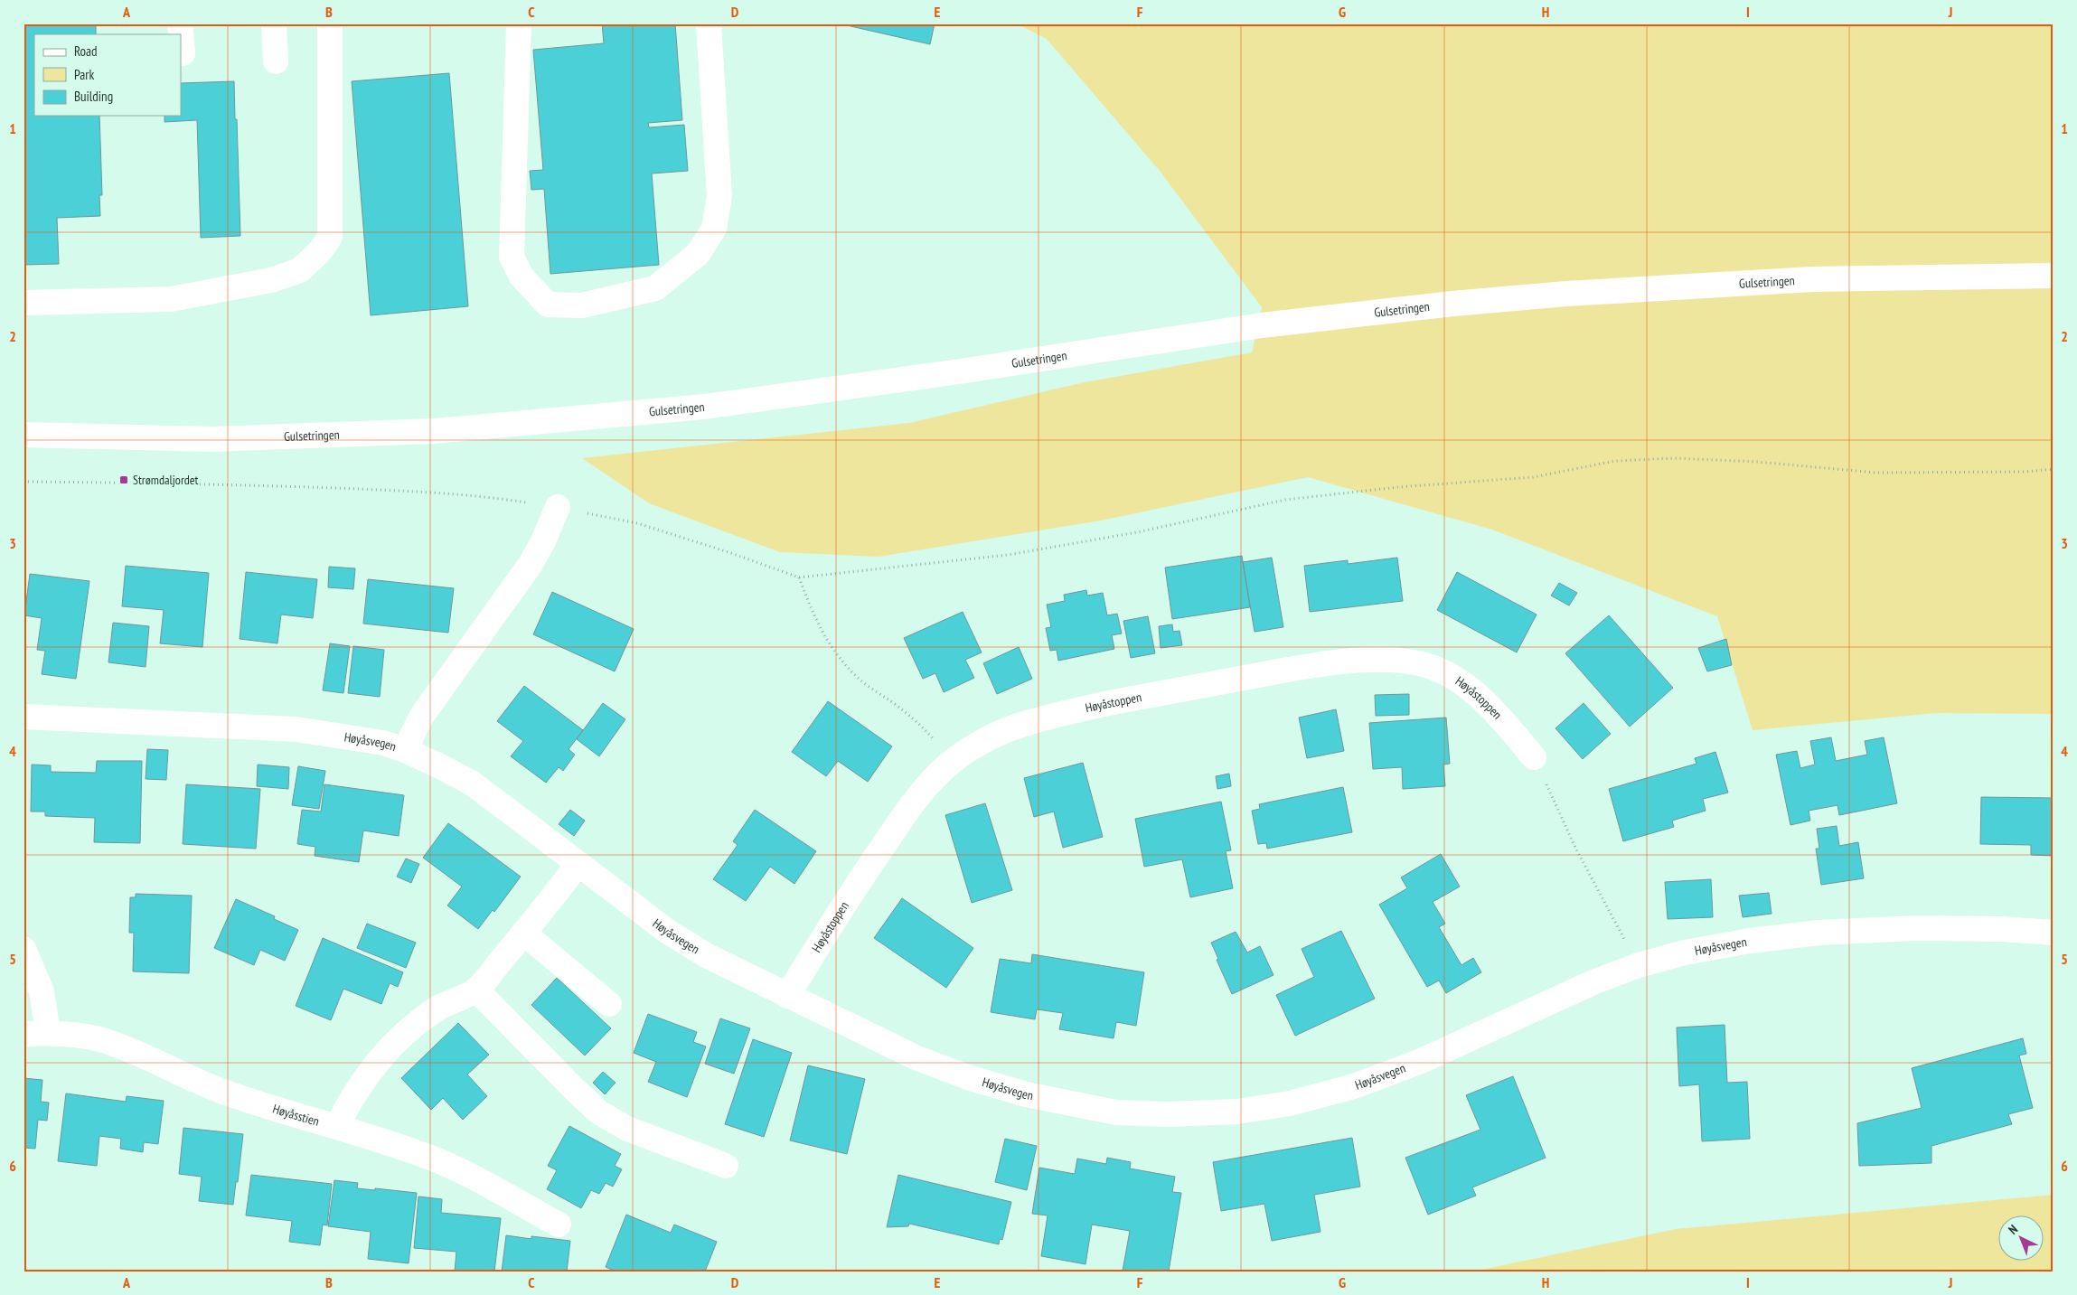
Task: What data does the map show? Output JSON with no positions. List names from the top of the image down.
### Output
{
  "streets": {
    "street": [
      "Gulsetringen",
      "Høyåstoppen",
      "Høyåsvegen",
      "Høyåsstien"
    ]
  },
  "crossings": [
    ["Høyåstoppen", "Høyåsvegen"]
  ],
  "places": {
    "transit": ["Strømdaljordet"]
  },
  "legend": ["Road", "Park", "Building"],
  "north": "top left",
  "grid": {
    "columns": [
      "A",
      "B",
      "C",
      "D",
      "E",
      "F",
      "G",
      "H",
      "I",
      "J"
    ],
    "rows": [
      "1",
      "2",
      "3",
      "4",
      "5",
      "6"
    ]
  }
}
